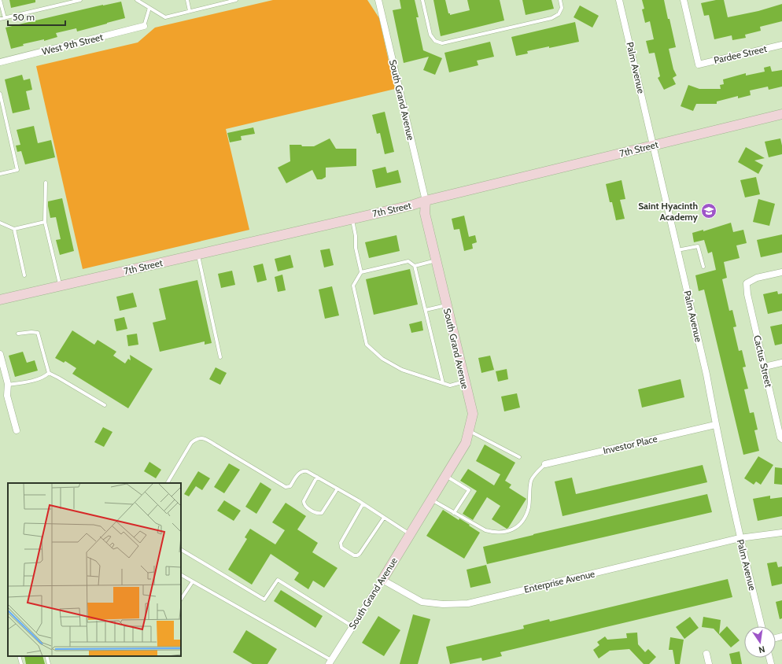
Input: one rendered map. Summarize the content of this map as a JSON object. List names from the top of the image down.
{
  "streets": {
    "street": [
      "West 9th Street",
      "Pardee Street",
      "Palm Avenue",
      "South Grand Avenue",
      "7th Street",
      "Cactus Street",
      "Investor Place",
      "Enterprise Avenue"
    ]
  },
  "crossings": [
    ["Palm Avenue", "7th Street"],
    ["Palm Avenue", "Investor Place"],
    ["Palm Avenue", "Enterprise Avenue"],
    ["South Grand Avenue", "7th Street"],
    ["South Grand Avenue", "Enterprise Avenue"]
  ],
  "places": {
    "school or university": ["Saint Hyacinth Academy"]
  },
  "scale_bar": "50 m",
  "north": "bottom"
}
